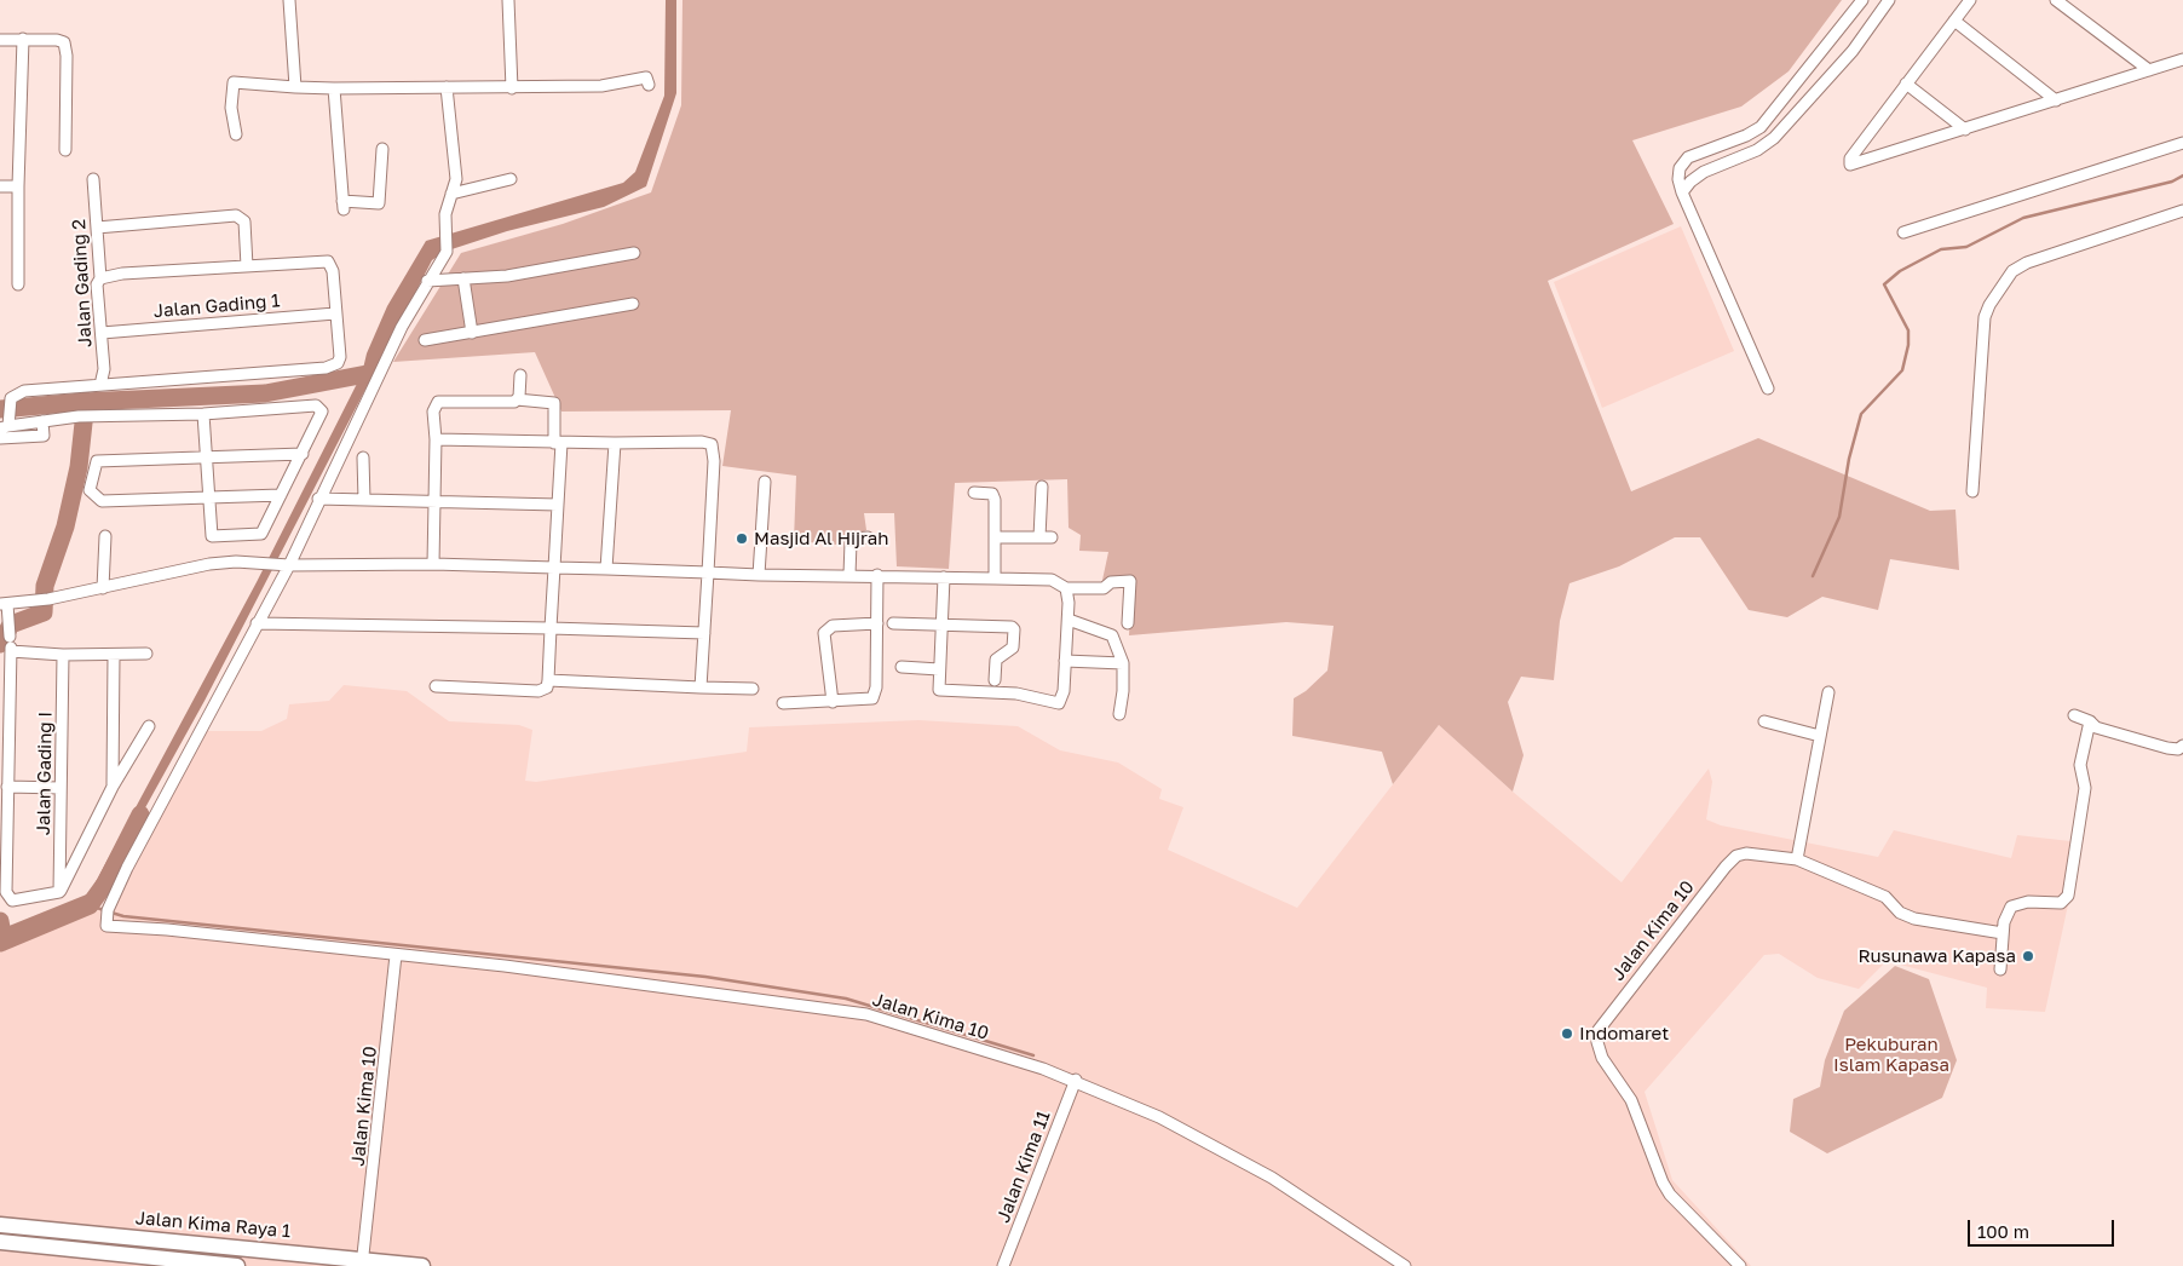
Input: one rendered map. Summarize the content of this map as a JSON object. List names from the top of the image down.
{
  "streets": {
    "main road": ["Jalan Kima Raya 1"],
    "street": [
      "Jalan Gading 2",
      "Jalan Gading 1",
      "Jalan Gading I",
      "Jalan Kima 10",
      "Jalan Kima 11"
    ]
  },
  "crossings": [
    ["Jalan Gading 2", "Jalan Gading 1"],
    ["Jalan Kima 10", "Jalan Kima 11"],
    ["Jalan Kima 10", "Jalan Kima Raya 1"]
  ],
  "parks": ["Pekuburan Islam Kapasa"],
  "places": ["Masjid Al Hijrah", "Rusunawa Kapasa", "Indomaret"],
  "scale_bar": "100 m"
}
